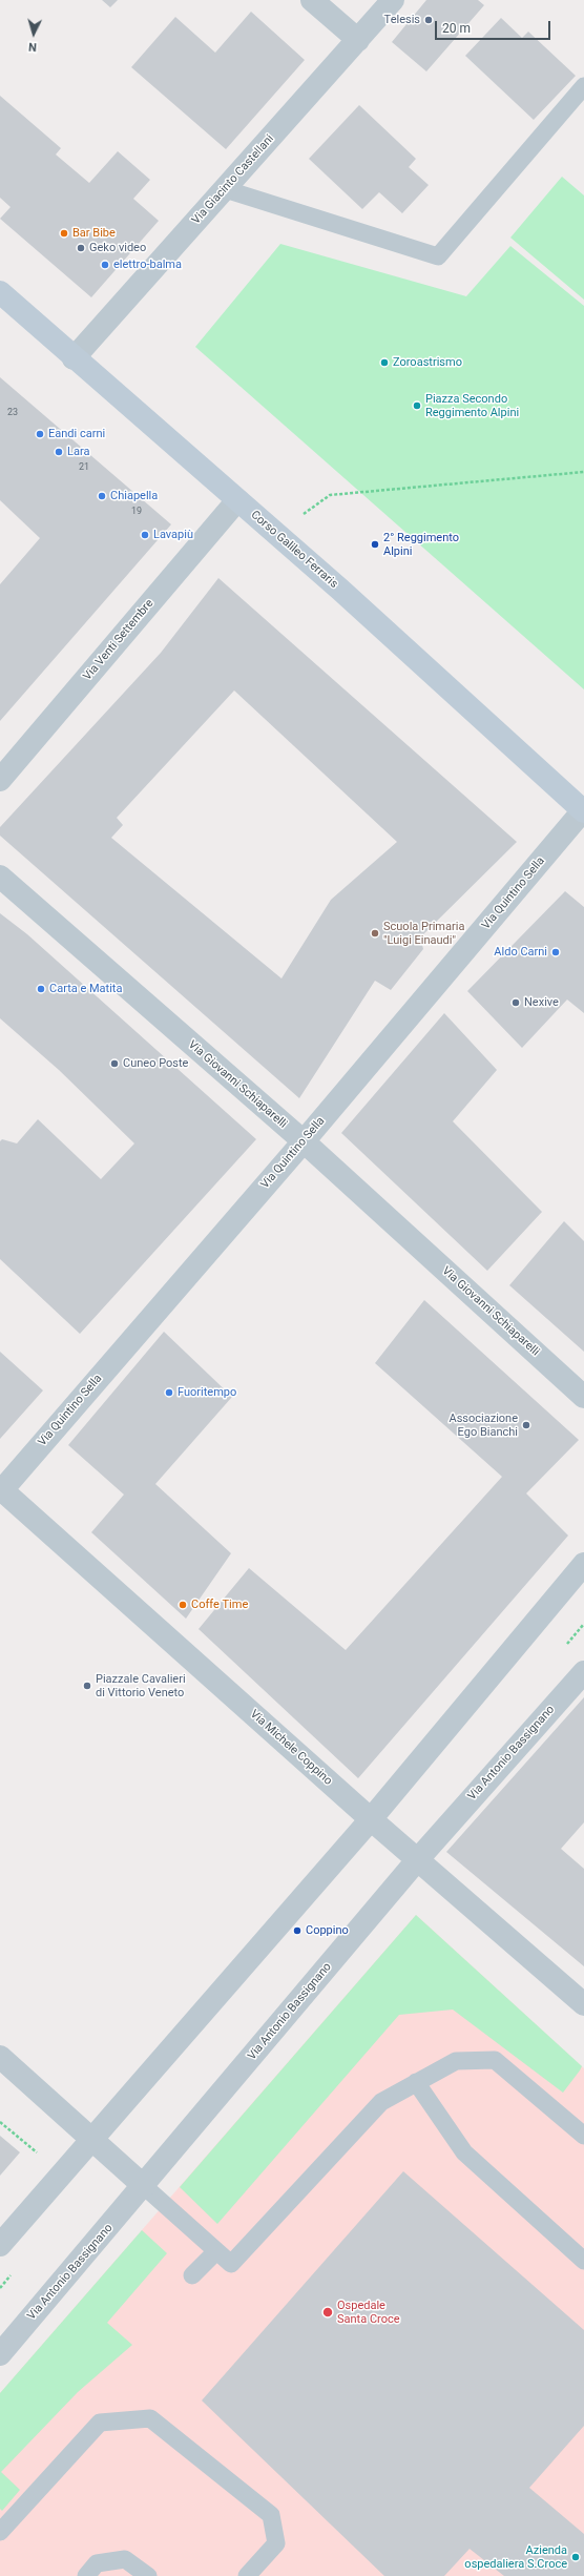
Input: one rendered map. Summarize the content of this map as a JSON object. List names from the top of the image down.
{
  "streets": {
    "street": [
      "Via Giacinto Castellani",
      "Corso Galileo Ferraris",
      "Via Venti Settembre",
      "Via Quintino Sella",
      "Via Giovanni Schiaparelli",
      "Via Michele Coppino",
      "Via Antonio Bassignano"
    ]
  },
  "crossings": [
    ["Via Giacinto Castellani", "Corso Galileo Ferraris"],
    ["Corso Galileo Ferraris", "Via Venti Settembre"],
    ["Corso Galileo Ferraris", "Via Quintino Sella"],
    ["Via Quintino Sella", "Via Giovanni Schiaparelli"],
    ["Via Quintino Sella", "Via Michele Coppino"],
    ["Via Michele Coppino", "Via Antonio Bassignano"]
  ],
  "places": [
    "Telesis",
    "Bar Bibe",
    "Geko video",
    "elettro-balma",
    "Zoroastrismo",
    "Piazza Secondo Reggimento Alpini",
    "Eandi carni",
    "Lara",
    "Chiapella",
    "Lavapiù",
    "2° Reggimento Alpini",
    "Scuola Primaria \"Luigi Einaudi\"",
    "Aldo Carni",
    "Carta e Matita",
    "Nexive",
    "Cuneo Poste",
    "Fuoritempo",
    "Associazione Ego Bianchi",
    "Coffe Time",
    "Piazzale Cavalieri di Vittorio Veneto",
    "Coppino",
    "Ospedale Santa Croce",
    "Azienda ospedaliera S.Croce"
  ],
  "house_numbers": ["23", "21", "19"],
  "scale_bar": "20 m",
  "north": "bottom"
}
